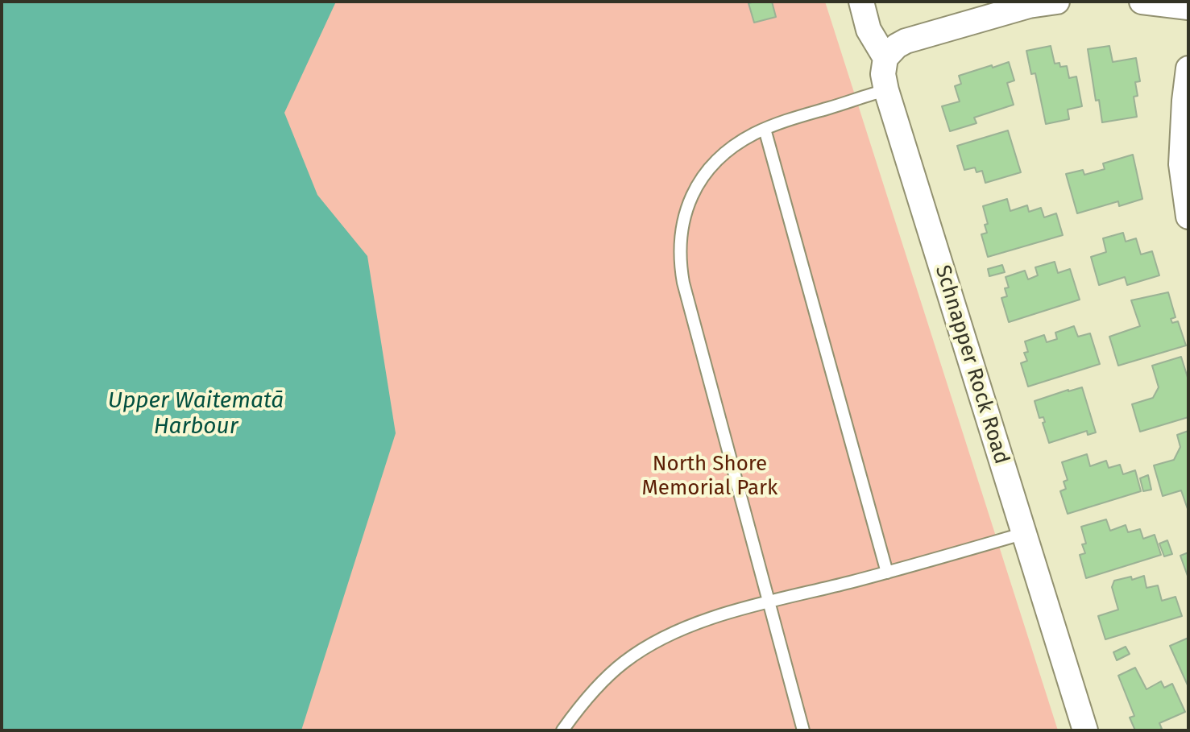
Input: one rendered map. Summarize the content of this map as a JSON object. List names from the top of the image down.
{
  "streets": {
    "street": ["Schnapper Rock Road"]
  },
  "water": ["Upper Waitematā Harbour"],
  "parks": ["North Shore Memorial Park"]
}
